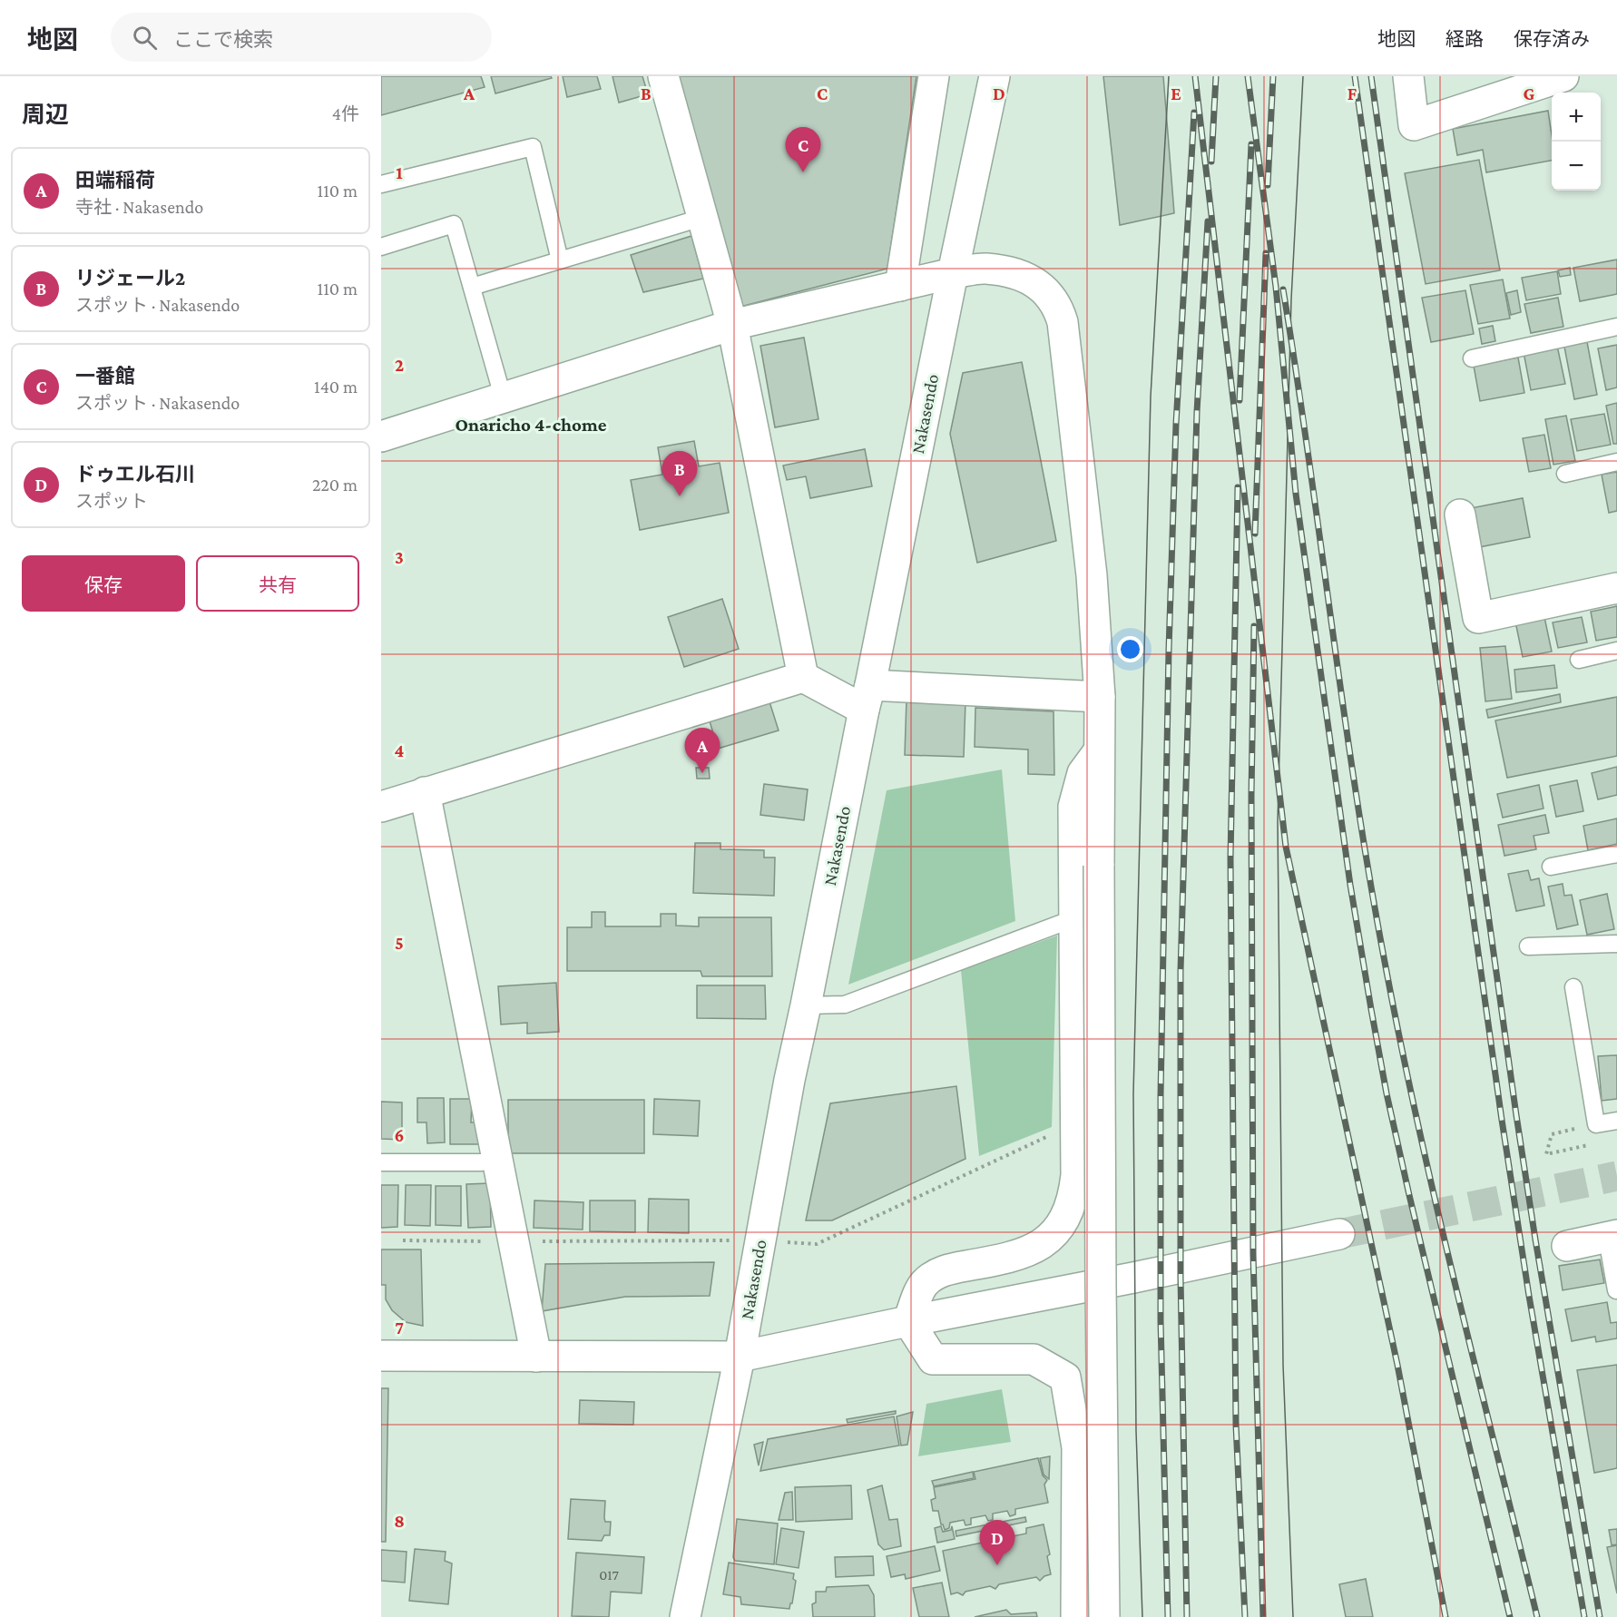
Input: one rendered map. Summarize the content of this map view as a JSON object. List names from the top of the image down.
{
  "streets": {
    "main road": ["Nakasendo"]
  },
  "districts": ["Onaricho 4-chome"],
  "house_numbers": ["017"],
  "page": {
    "header": "地図",
    "search": "ここで検索",
    "nav": ["地図", "経路", "保存済み"],
    "heading": ["周辺", "4件"],
    "map_buttons": ["+", "−"],
    "pins": [
      "C",
      "B",
      "A",
      "D"
    ],
    "list": [
      {
        "mark": "A",
        "name": "田端稲荷",
        "note": "寺社 · Nakasendo",
        "value": "110 m"
      },
      {
        "mark": "B",
        "name": "リジェール2",
        "note": "スポット · Nakasendo",
        "value": "110 m"
      },
      {
        "mark": "C",
        "name": "一番館",
        "note": "スポット · Nakasendo",
        "value": "140 m"
      },
      {
        "mark": "D",
        "name": "ドゥエル石川",
        "note": "スポット",
        "value": "220 m"
      }
    ],
    "buttons": ["保存", "共有"]
  },
  "grid": {
    "columns": [
      "A",
      "B",
      "C",
      "D",
      "E",
      "F",
      "G"
    ],
    "rows": [
      "1",
      "2",
      "3",
      "4",
      "5",
      "6",
      "7",
      "8"
    ]
  }
}
